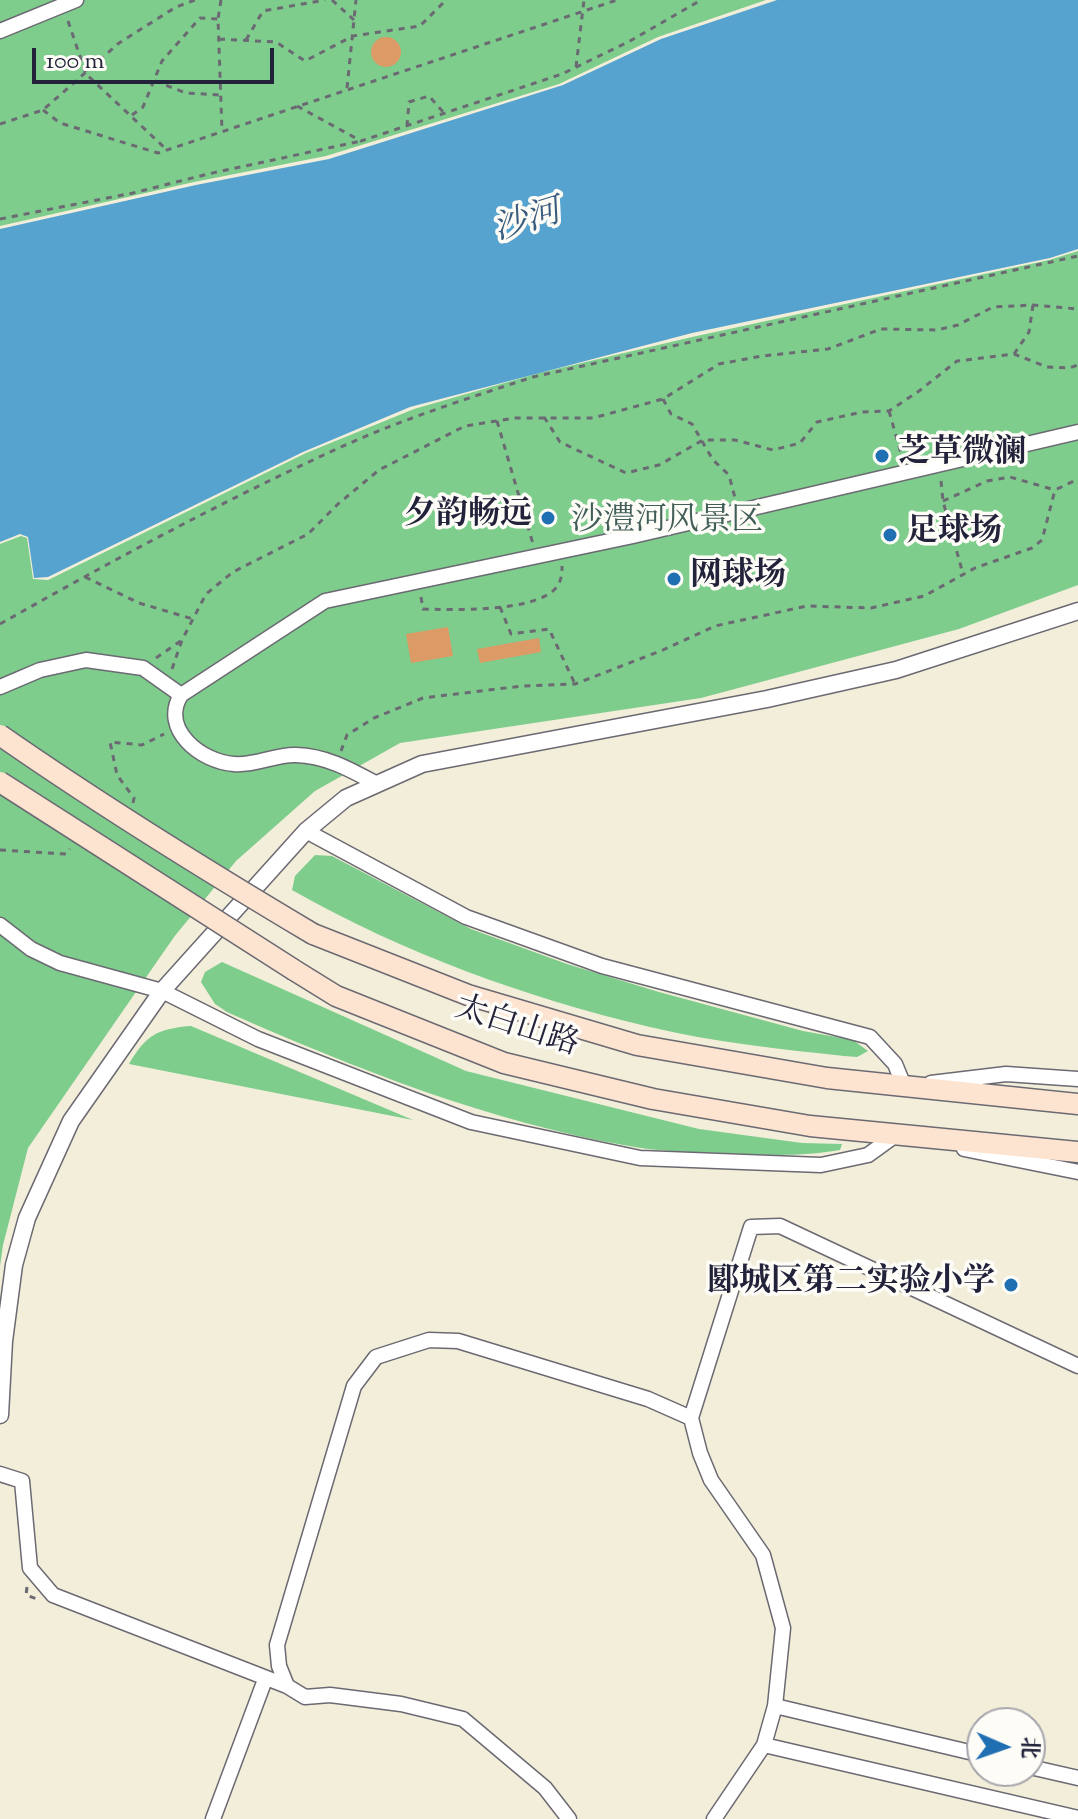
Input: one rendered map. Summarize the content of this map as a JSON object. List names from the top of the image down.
{
  "streets": {
    "main road": ["太白山路"]
  },
  "water": ["沙河"],
  "parks": ["沙澧河风景区"],
  "places": [
    "芝草微澜",
    "夕韵畅远",
    "足球场",
    "网球场",
    "郾城区第二实验小学"
  ],
  "scale_bar": "100 m",
  "north": "right"
}
